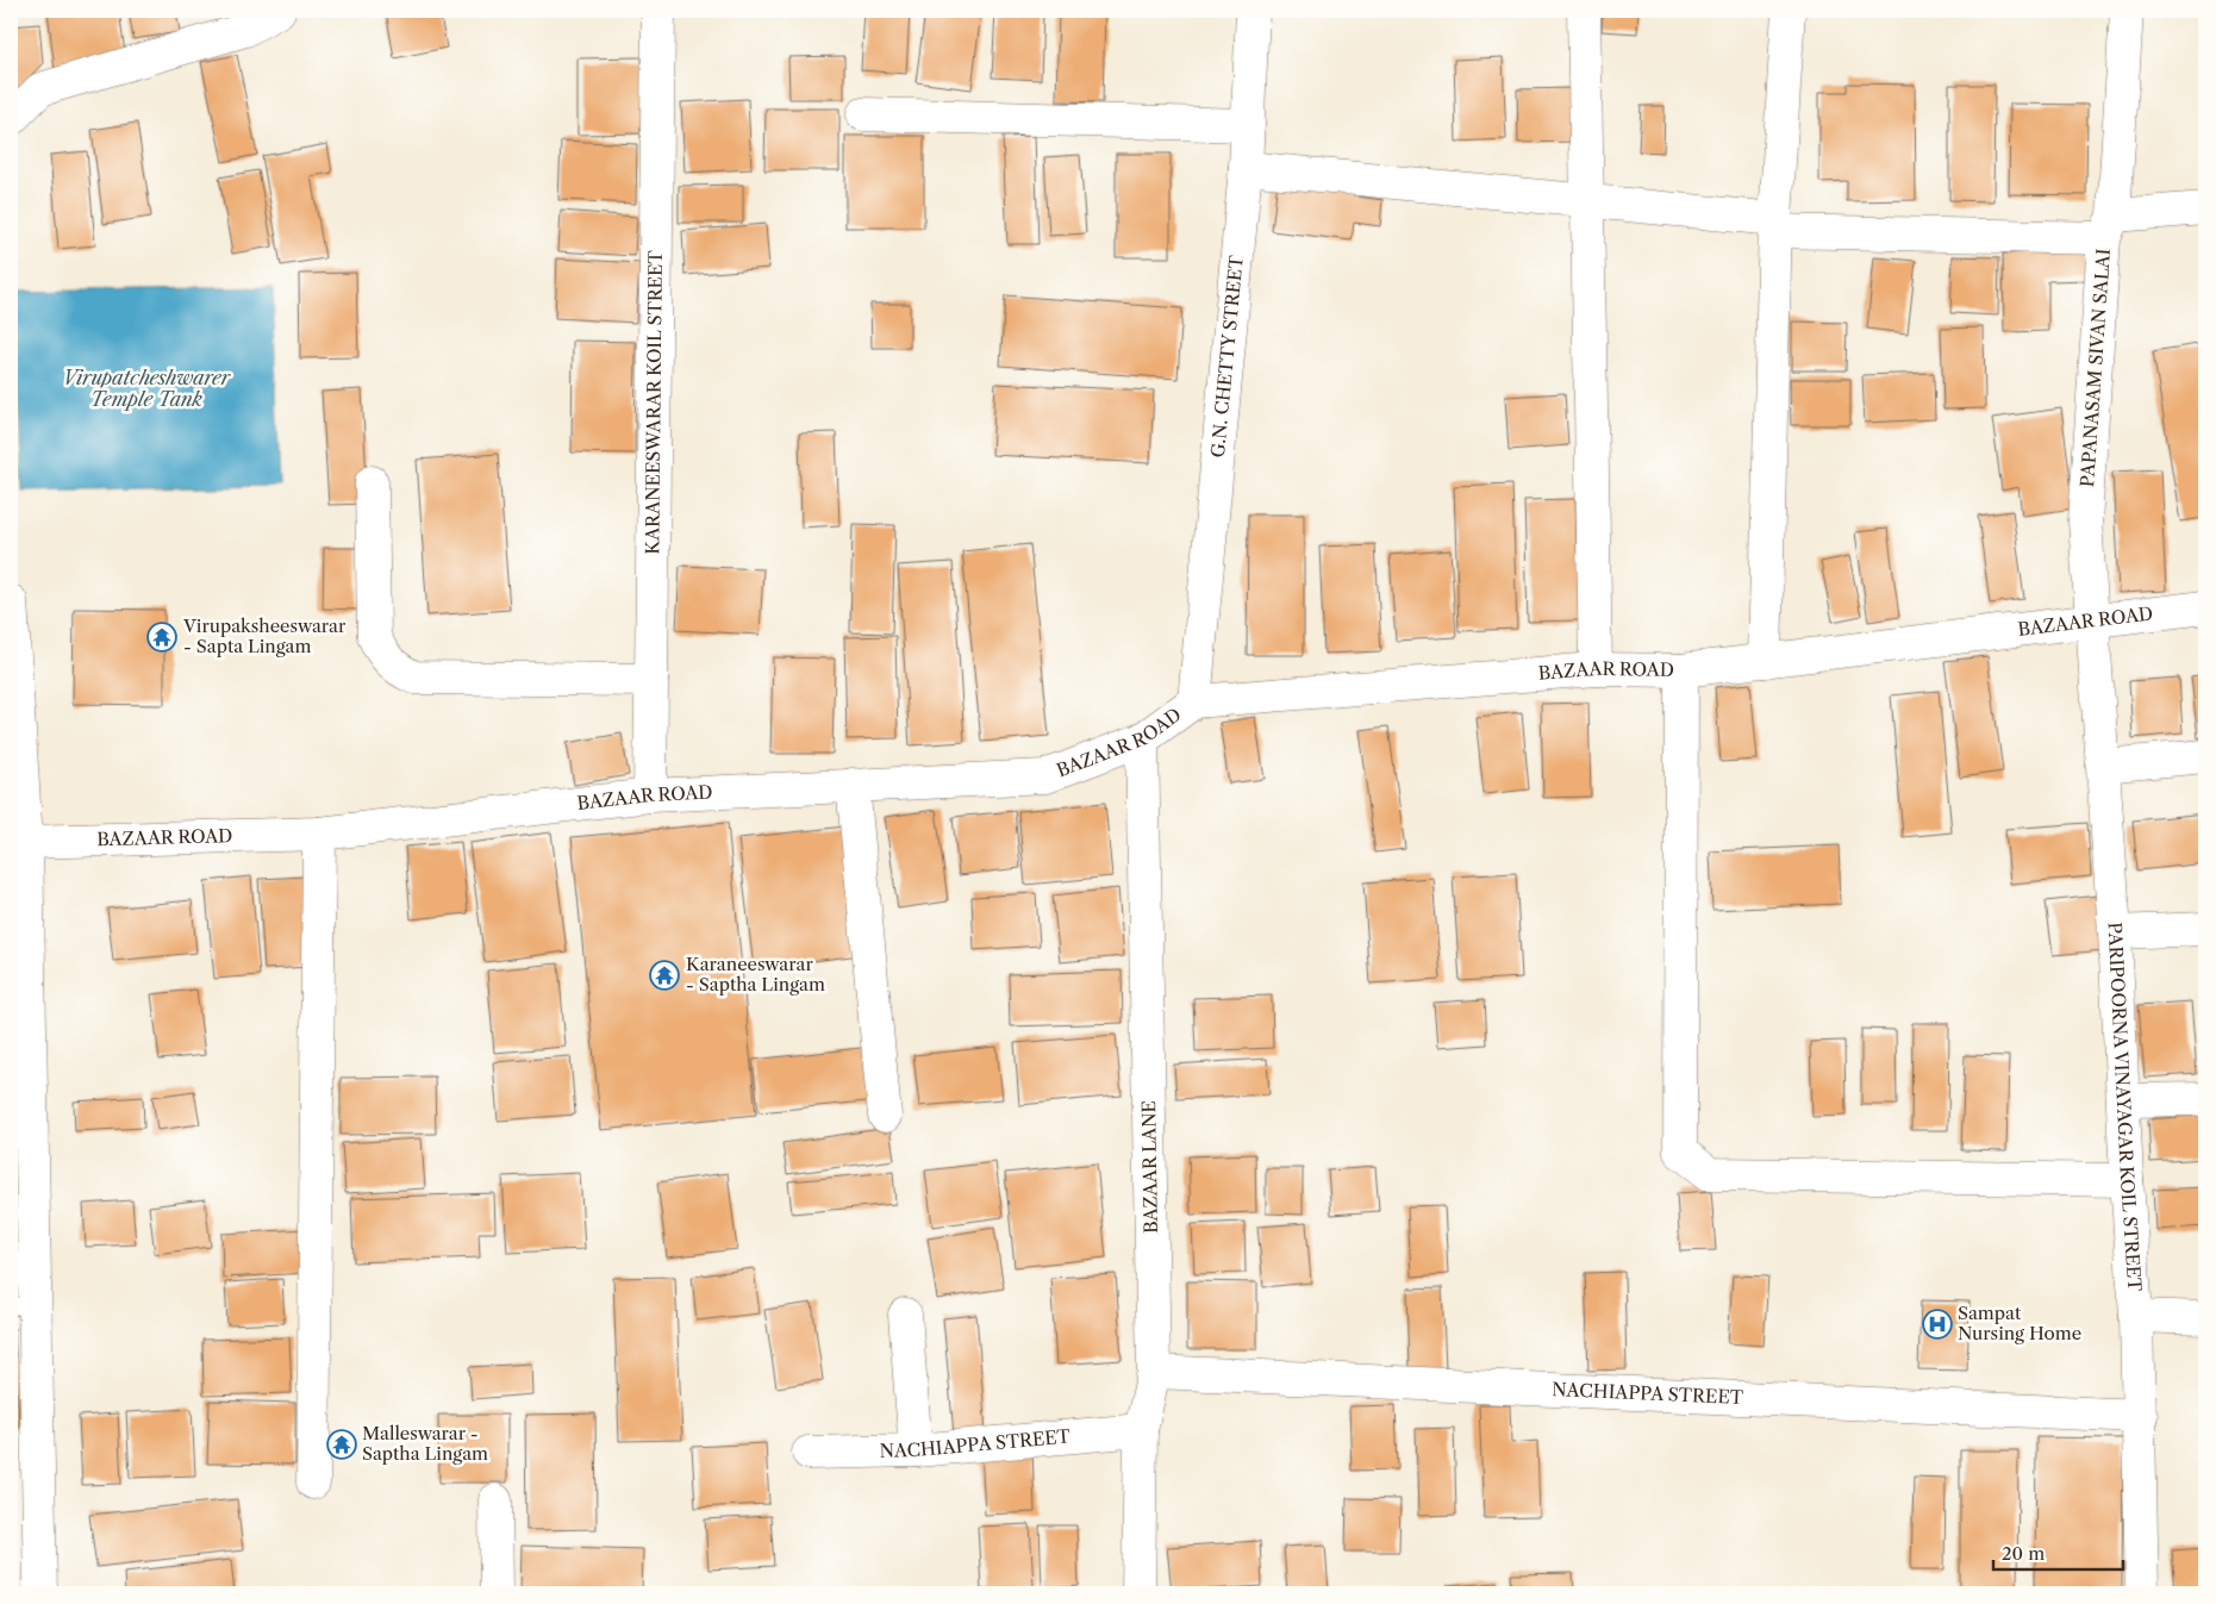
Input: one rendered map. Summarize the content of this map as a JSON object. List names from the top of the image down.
{
  "streets": {
    "street": [
      "G.N. CHETTY STREET",
      "PAPANASAM SIVAN SALAI",
      "KARANEESWARAR KOIL STREET",
      "BAZAAR ROAD",
      "PARIPOORNA VINAYAGAR KOIL STREET",
      "BAZAAR LANE",
      "NACHIAPPA STREET"
    ]
  },
  "crossings": [
    ["G.N. CHETTY STREET", "BAZAAR ROAD"],
    ["PAPANASAM SIVAN SALAI", "BAZAAR ROAD"],
    ["PAPANASAM SIVAN SALAI", "PARIPOORNA VINAYAGAR KOIL STREET"],
    ["KARANEESWARAR KOIL STREET", "BAZAAR ROAD"],
    ["BAZAAR ROAD", "PARIPOORNA VINAYAGAR KOIL STREET"],
    ["BAZAAR ROAD", "BAZAAR LANE"],
    ["PARIPOORNA VINAYAGAR KOIL STREET", "NACHIAPPA STREET"],
    ["BAZAAR LANE", "NACHIAPPA STREET"]
  ],
  "water": ["Virupatcheshwarer Temple Tank"],
  "places": {
    "temple": ["Virupaksheeswarar - Sapta Lingam", "Karaneeswarar - Saptha Lingam", "Malleswarar - Saptha Lingam"],
    "hospital": ["Sampat Nursing Home"]
  },
  "scale_bar": "20 m"
}
